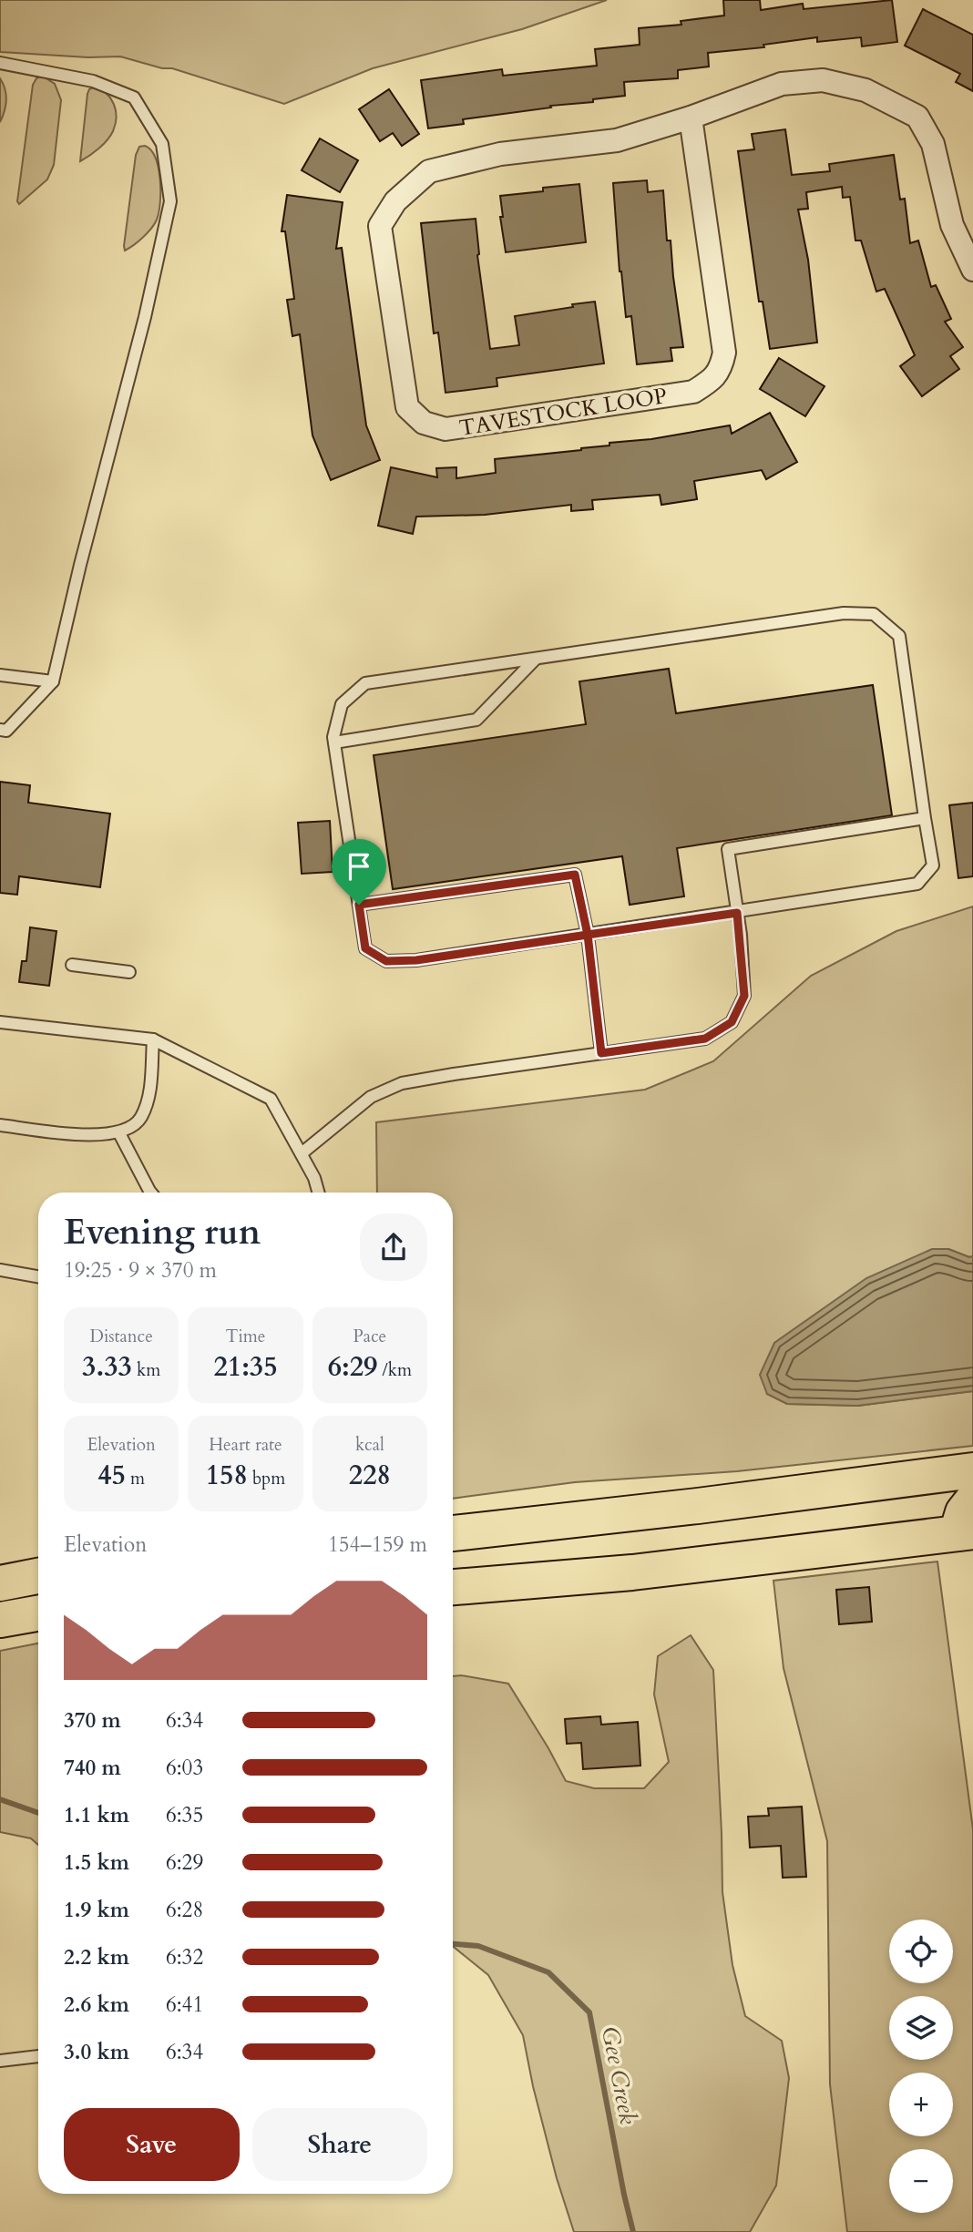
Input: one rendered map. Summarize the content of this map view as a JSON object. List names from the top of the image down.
{
  "streets": {
    "street": ["TAVESTOCK LOOP"]
  },
  "water": ["Gee Creek"],
  "page": {
    "heading": ["Evening run", "19:25 · 9 × 370 m"],
    "stats": [
      ["Distance", "3.33 km"],
      ["Time", "21:35"],
      ["Pace", "6:29 /km"],
      ["Elevation", "45 m"],
      ["Heart rate", "158 bpm"],
      ["kcal", "228"]
    ],
    "chart": ["Elevation", "154–159 m"],
    "list": [
      {
        "name": "370 m",
        "note": "6:34"
      },
      {
        "name": "740 m",
        "note": "6:03"
      },
      {
        "name": "1.1 km",
        "note": "6:35"
      },
      {
        "name": "1.5 km",
        "note": "6:29"
      },
      {
        "name": "1.9 km",
        "note": "6:28"
      },
      {
        "name": "2.2 km",
        "note": "6:32"
      },
      {
        "name": "2.6 km",
        "note": "6:41"
      },
      {
        "name": "3.0 km",
        "note": "6:34"
      }
    ],
    "map_buttons": ["+", "−"],
    "buttons": ["Save", "Share"]
  }
}
